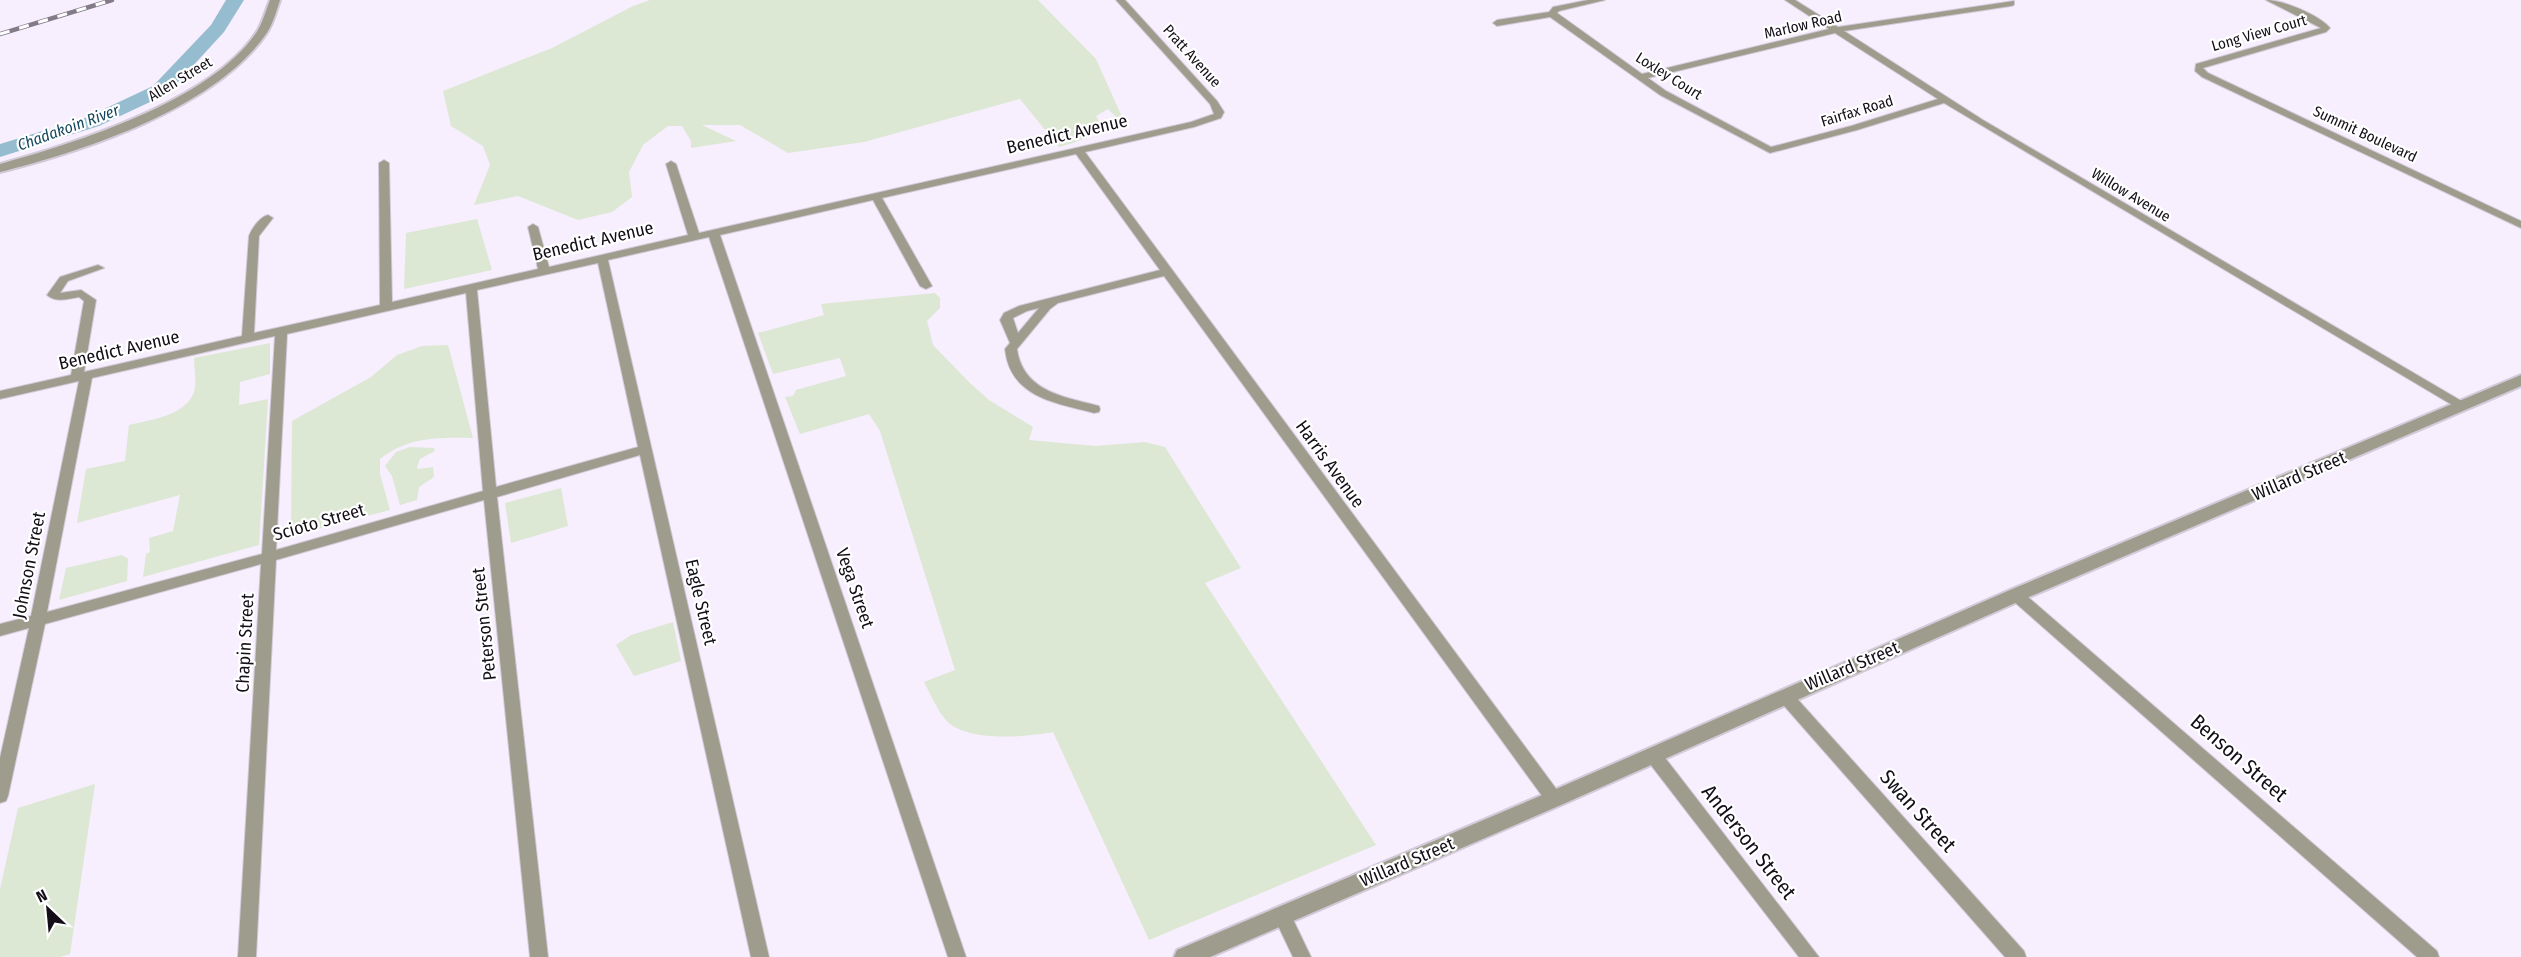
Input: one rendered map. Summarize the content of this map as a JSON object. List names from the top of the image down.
{
  "streets": {
    "street": [
      "Marlow Road",
      "Long View Court",
      "Pratt Avenue",
      "Loxley Court",
      "Allen Street",
      "Fairfax Road",
      "Benedict Avenue",
      "Summit Boulevard",
      "Willow Avenue",
      "Harris Avenue",
      "Willard Street",
      "Scioto Street",
      "Johnson Street",
      "Vega Street",
      "Eagle Street",
      "Peterson Street",
      "Chapin Street",
      "Benson Street",
      "Swan Street",
      "Anderson Street"
    ]
  },
  "crossings": [
    ["Marlow Road", "Loxley Court"],
    ["Marlow Road", "Willow Avenue"],
    ["Long View Court", "Summit Boulevard"],
    ["Pratt Avenue", "Benedict Avenue"],
    ["Loxley Court", "Fairfax Road"],
    ["Fairfax Road", "Willow Avenue"],
    ["Benedict Avenue", "Harris Avenue"],
    ["Benedict Avenue", "Johnson Street"],
    ["Benedict Avenue", "Vega Street"],
    ["Benedict Avenue", "Eagle Street"],
    ["Benedict Avenue", "Peterson Street"],
    ["Benedict Avenue", "Chapin Street"],
    ["Willow Avenue", "Willard Street"],
    ["Harris Avenue", "Willard Street"],
    ["Willard Street", "Benson Street"],
    ["Willard Street", "Swan Street"],
    ["Willard Street", "Anderson Street"],
    ["Scioto Street", "Johnson Street"],
    ["Scioto Street", "Eagle Street"],
    ["Scioto Street", "Peterson Street"],
    ["Scioto Street", "Chapin Street"]
  ],
  "water": ["Chadakoin River"],
  "north": "top left"
}
